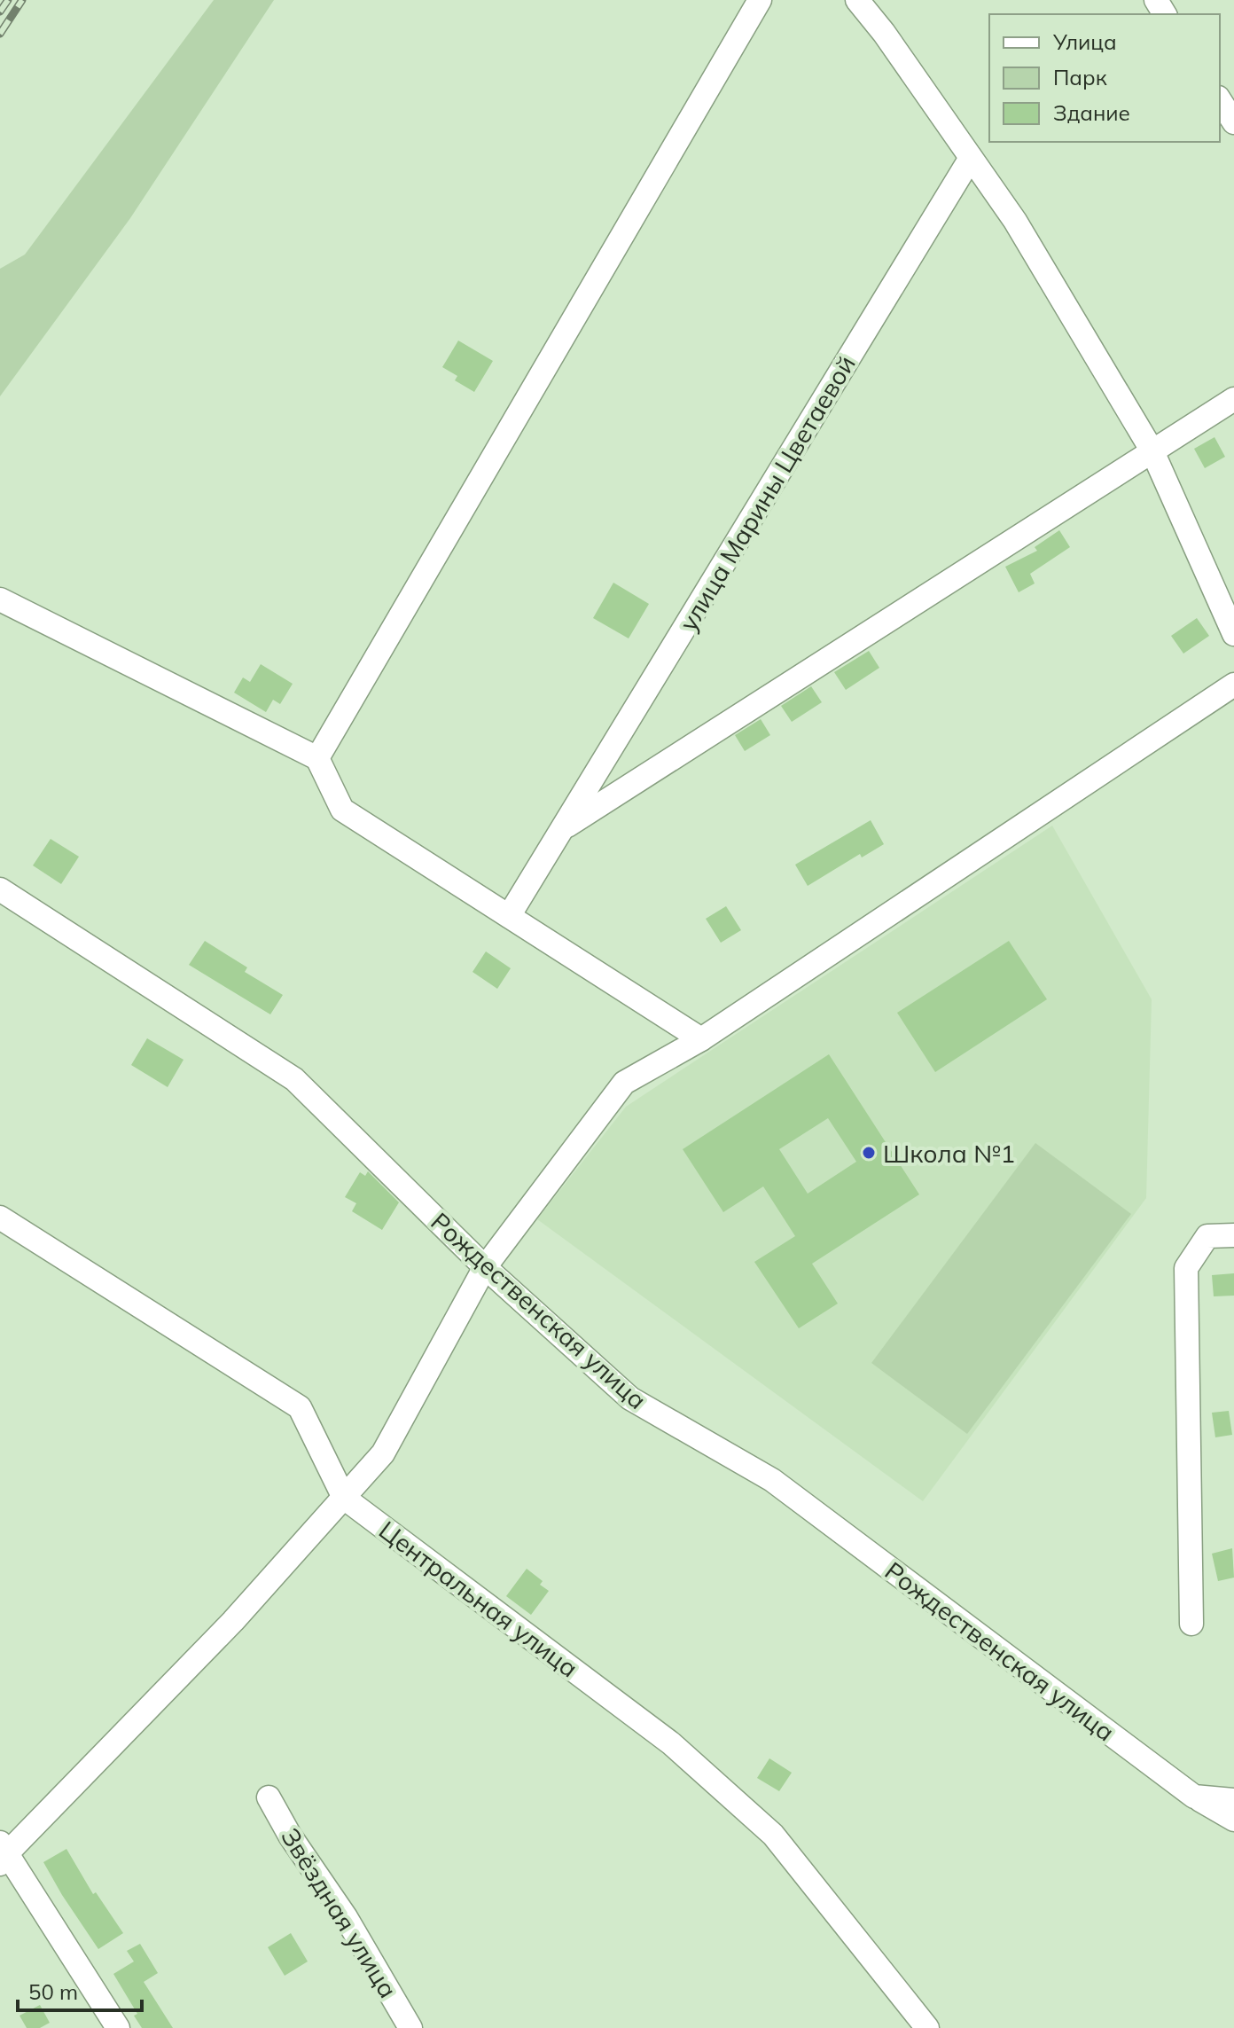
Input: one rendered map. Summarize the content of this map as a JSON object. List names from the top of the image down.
{
  "streets": {
    "street": [
      "улица Марины Цветаевой",
      "Рождественская улица",
      "Центральная улица",
      "Звёздная улица"
    ]
  },
  "places": ["Школа №1"],
  "legend": ["Улица", "Парк", "Здание"],
  "scale_bar": "50 m"
}
